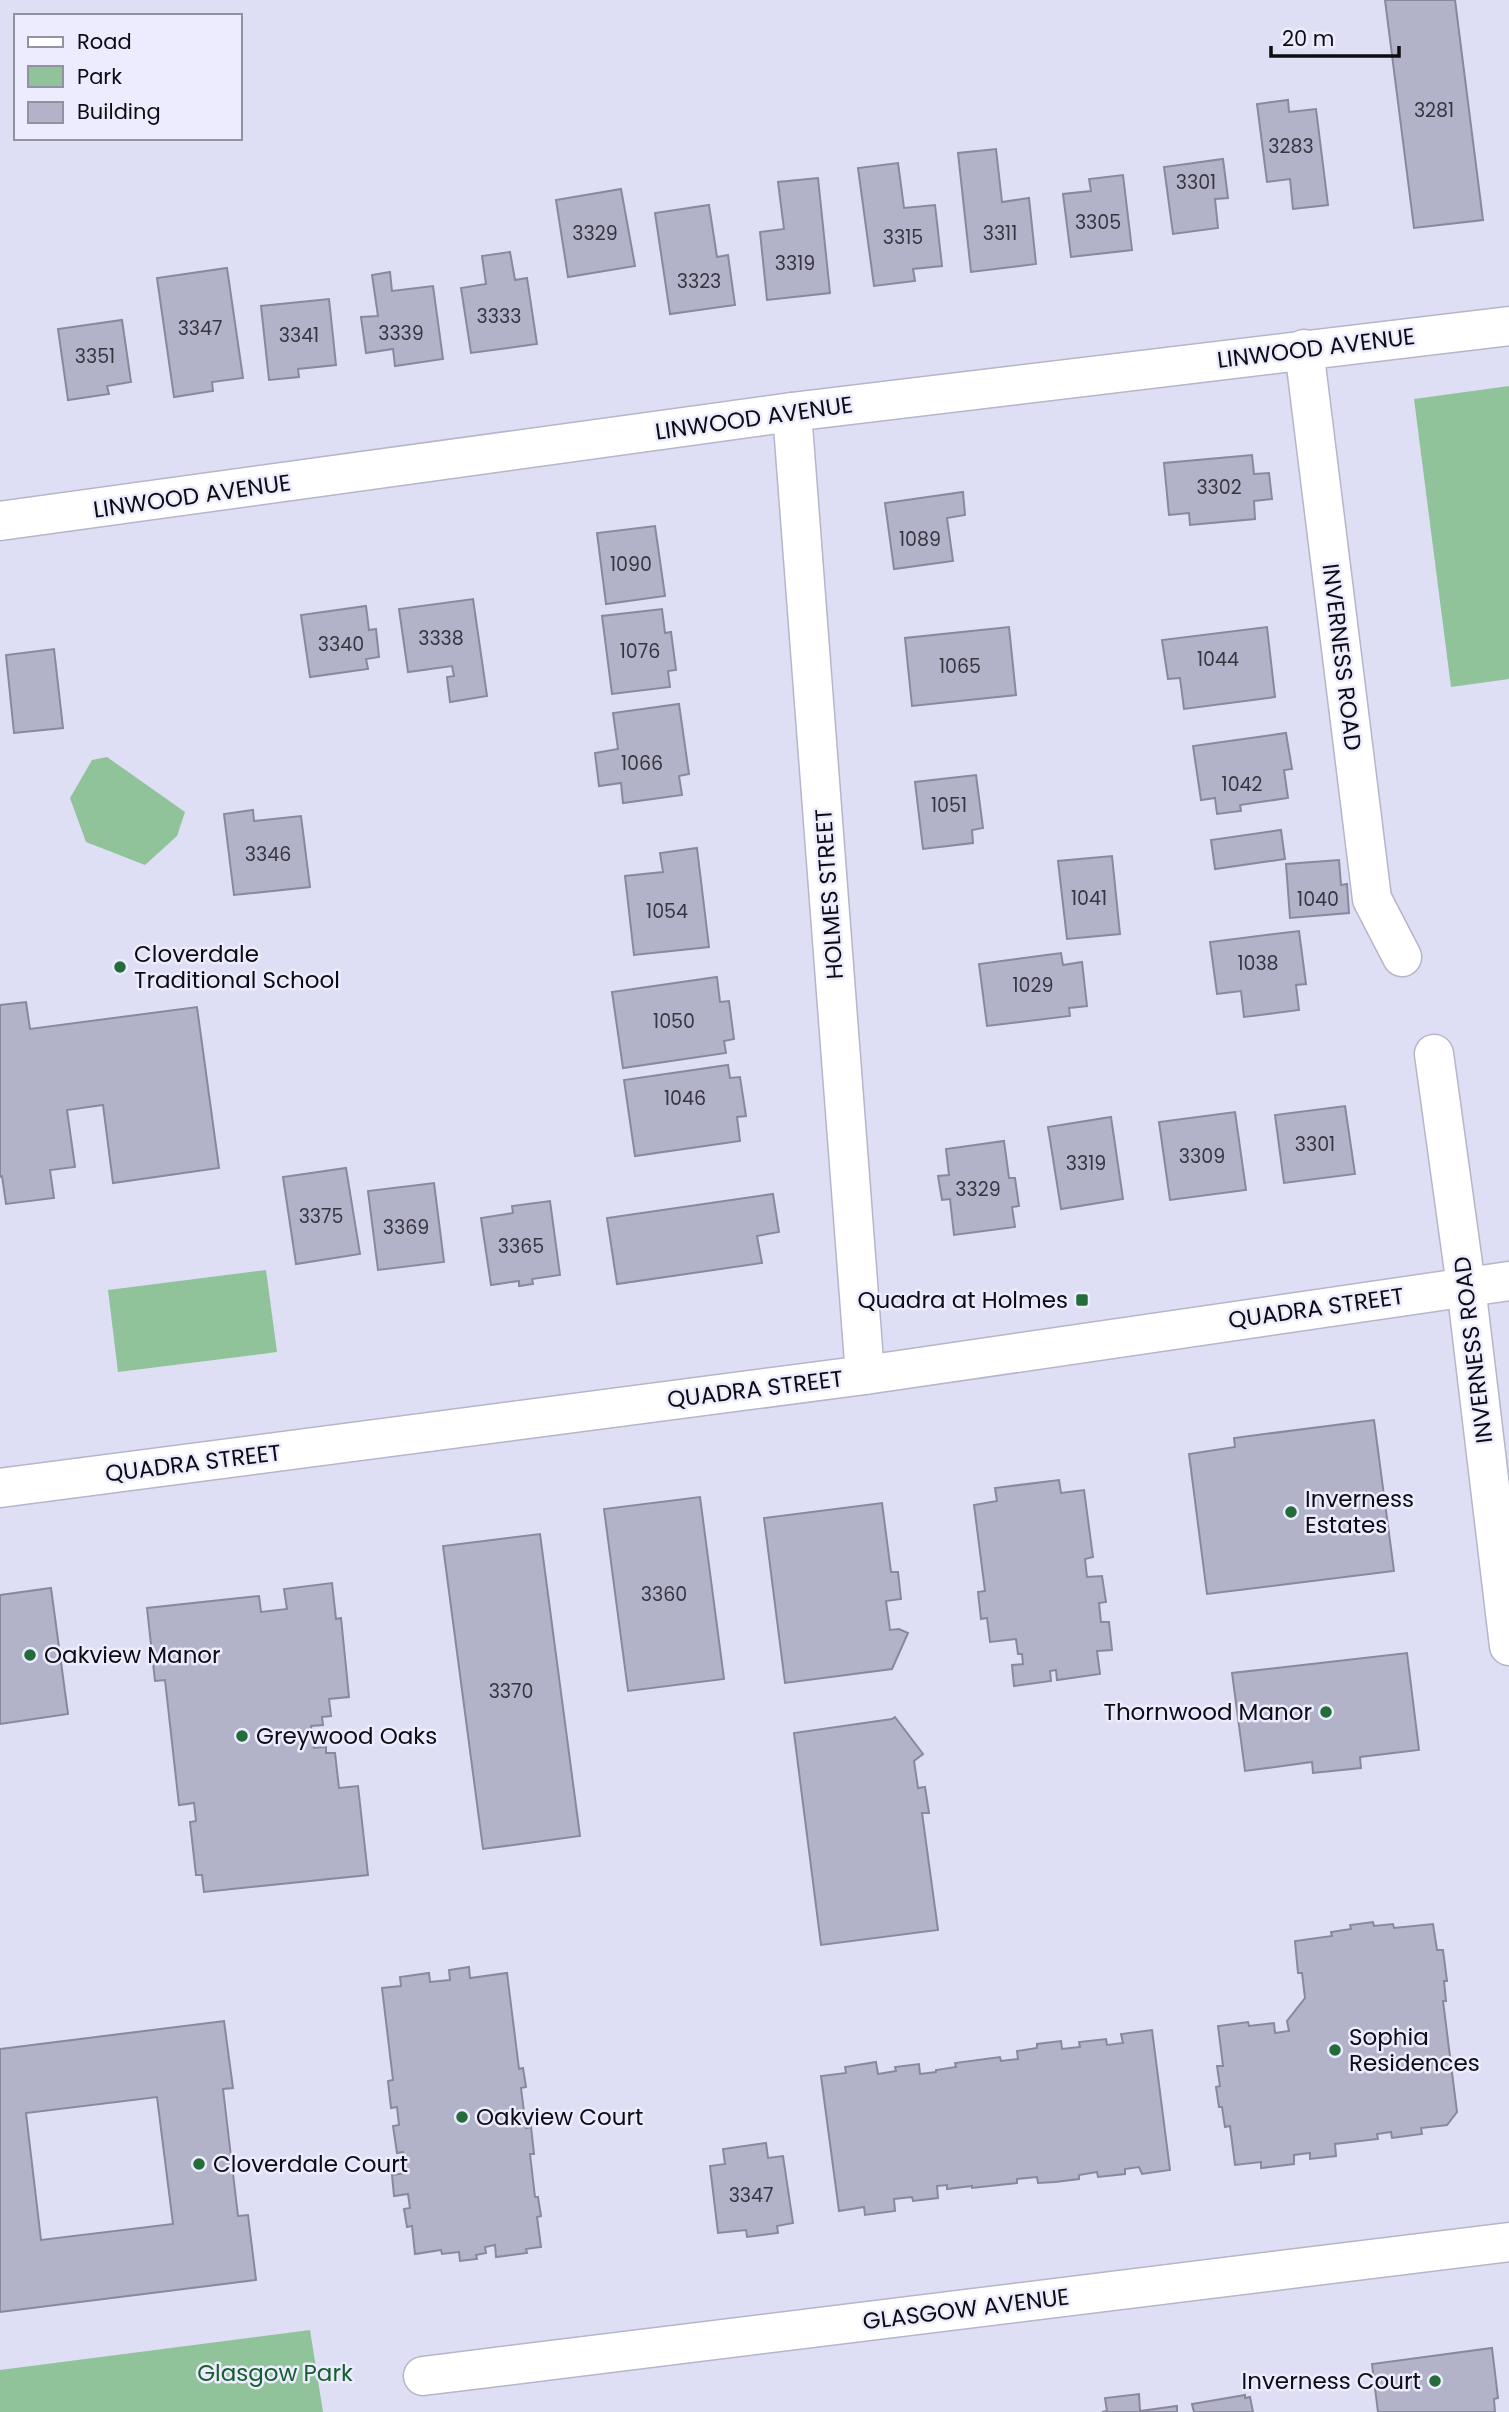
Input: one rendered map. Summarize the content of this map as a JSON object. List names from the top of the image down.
{
  "streets": {
    "street": [
      "LINWOOD AVENUE",
      "INVERNESS ROAD",
      "HOLMES STREET",
      "QUADRA STREET",
      "GLASGOW AVENUE"
    ]
  },
  "crossings": [
    ["LINWOOD AVENUE", "INVERNESS ROAD"],
    ["LINWOOD AVENUE", "HOLMES STREET"],
    ["INVERNESS ROAD", "QUADRA STREET"],
    ["HOLMES STREET", "QUADRA STREET"]
  ],
  "parks": ["Glasgow Park"],
  "places": {
    "other": [
      "Cloverdale Traditional School",
      "Inverness Estates",
      "Oakview Manor",
      "Thornwood Manor",
      "Greywood Oaks",
      "Sophia Residences",
      "Oakview Court",
      "Cloverdale Court",
      "Inverness Court"
    ],
    "transit": ["Quadra at Holmes"]
  },
  "house_numbers": [
    "3281",
    "3283",
    "3301",
    "3305",
    "3329",
    "3311",
    "3315",
    "3319",
    "3323",
    "3333",
    "3347",
    "3339",
    "3341",
    "3351",
    "3302",
    "1089",
    "1090",
    "3338",
    "3340",
    "1076",
    "1044",
    "1065",
    "1066",
    "1042",
    "1051",
    "3346",
    "1041",
    "1040",
    "1054",
    "1038",
    "1029",
    "1050",
    "1046",
    "3301",
    "3309",
    "3319",
    "3329",
    "3375",
    "3369",
    "3365",
    "3360",
    "3370",
    "3347"
  ],
  "legend": ["Road", "Park", "Building"],
  "scale_bar": "20 m"
}
